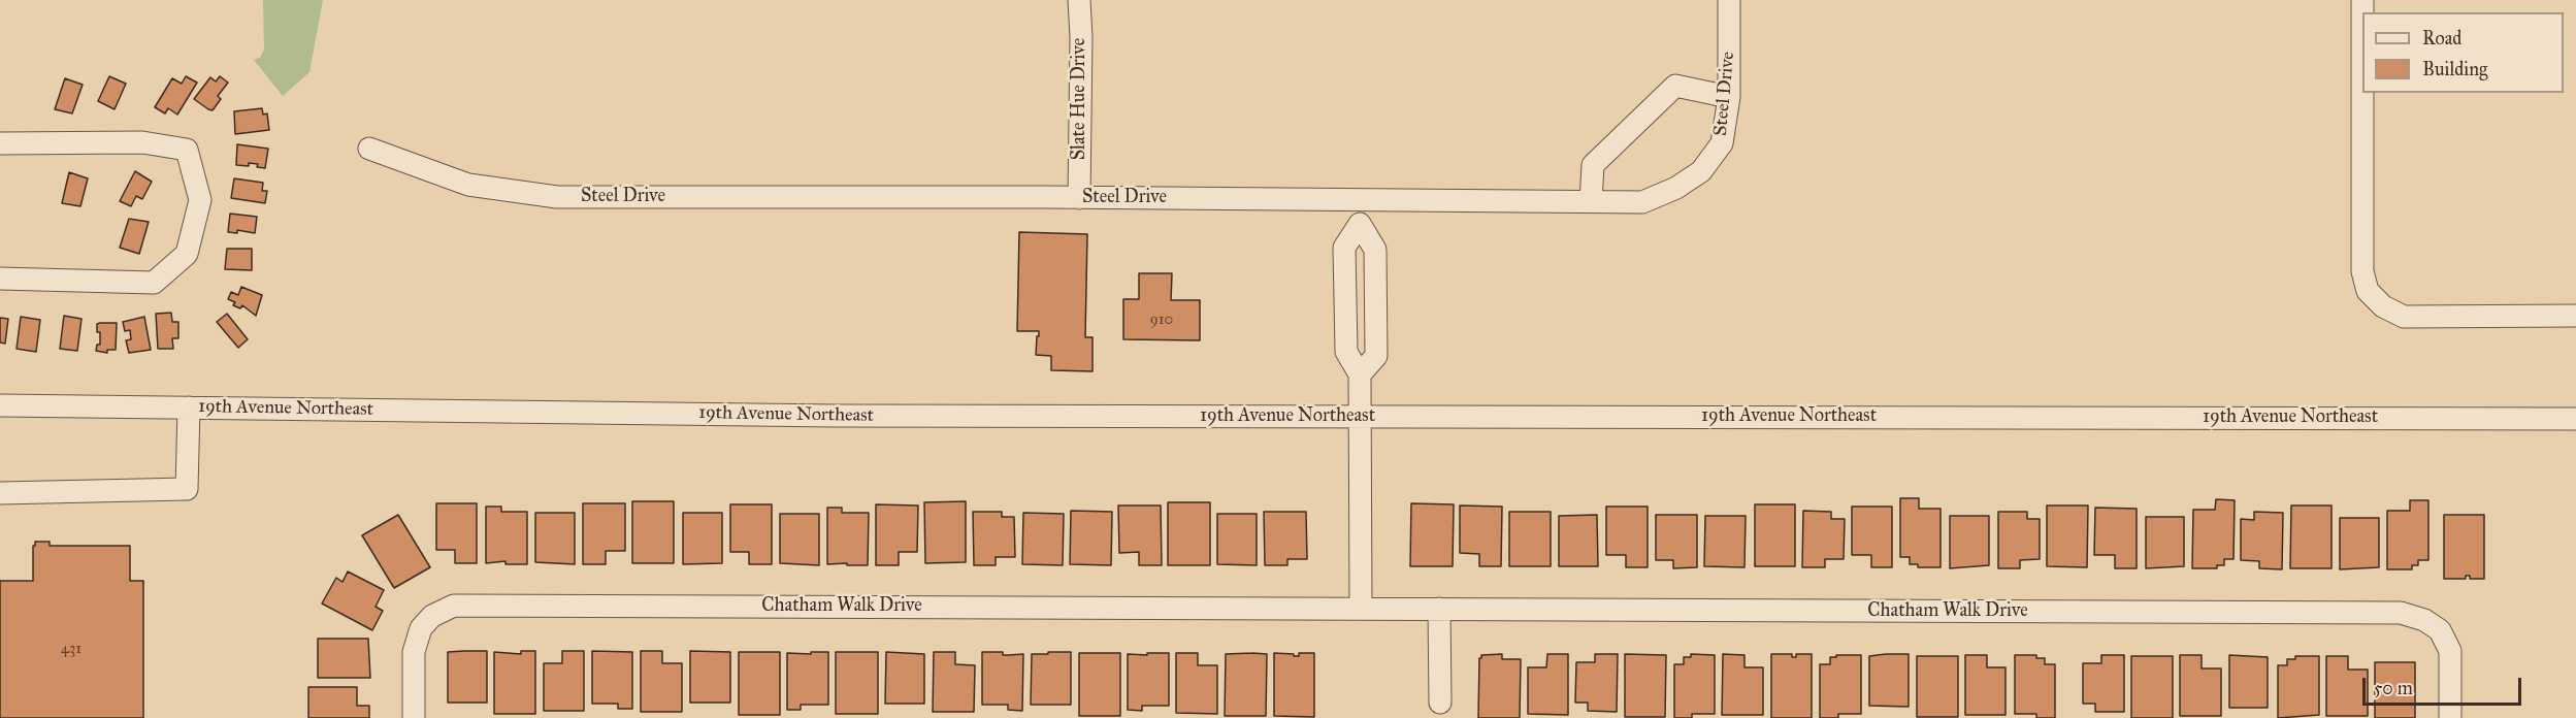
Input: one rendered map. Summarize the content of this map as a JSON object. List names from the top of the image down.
{
  "streets": {
    "street": [
      "Steel Drive",
      "Slate Hue Drive",
      "19th Avenue Northeast",
      "Chatham Walk Drive"
    ]
  },
  "crossings": [
    ["Steel Drive", "Slate Hue Drive"]
  ],
  "house_numbers": ["910", "431"],
  "legend": ["Road", "Building"],
  "scale_bar": "50 m"
}
